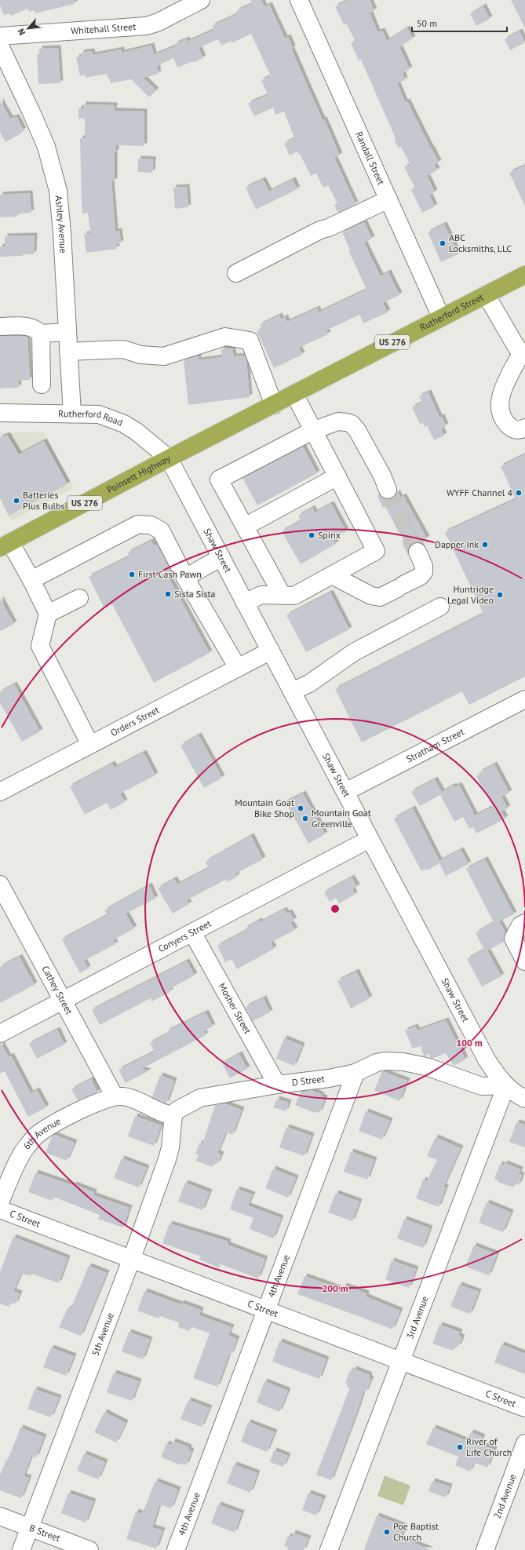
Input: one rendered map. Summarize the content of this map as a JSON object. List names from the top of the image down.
{
  "streets": {
    "highway": ["Rutherford Street", "US 276", "Poinsett Highway"],
    "street": [
      "Whitehall Street",
      "Randall Street",
      "Ashley Avenue",
      "Rutherford Road",
      "Shaw Street",
      "Orders Street",
      "Stratham Street",
      "Conyers Street",
      "Cathey Street",
      "Mosher Street",
      "D Street",
      "6th Avenue",
      "C Street",
      "4th Avenue",
      "3rd Avenue",
      "5th Avenue",
      "2nd Avenue",
      "B Street"
    ]
  },
  "crossings": [
    ["Randall Street", "Rutherford Street"],
    ["Ashley Avenue", "Rutherford Road"],
    ["Rutherford Street", "Poinsett Highway"],
    ["Rutherford Road", "Poinsett Highway"],
    ["Rutherford Road", "Shaw Street"],
    ["Poinsett Highway", "Shaw Street"],
    ["Shaw Street", "Orders Street"],
    ["Shaw Street", "Stratham Street"],
    ["Shaw Street", "Conyers Street"],
    ["Shaw Street", "D Street"],
    ["Shaw Street", "3rd Avenue"],
    ["Conyers Street", "Cathey Street"],
    ["Conyers Street", "Mosher Street"],
    ["Cathey Street", "6th Avenue"],
    ["Mosher Street", "D Street"],
    ["D Street", "4th Avenue"],
    ["D Street", "3rd Avenue"],
    ["D Street", "5th Avenue"],
    ["C Street", "4th Avenue"],
    ["C Street", "3rd Avenue"],
    ["C Street", "5th Avenue"],
    ["5th Avenue", "B Street"]
  ],
  "places": [
    "ABC Locksmiths, LLC",
    "WYFF Channel 4",
    "Batteries Plus Bulbs",
    "Spinx",
    "Dapper Ink",
    "First Cash Pawn",
    "Sista Sista",
    "Huntridge Legal Video",
    "Mountain Goat Bike Shop",
    "Mountain Goat Greenville",
    "River of Life Church",
    "Poe Baptist Church"
  ],
  "scale_bar": "50 m",
  "north": "bottom left",
  "rings": ["100 m", "200 m"]
}
